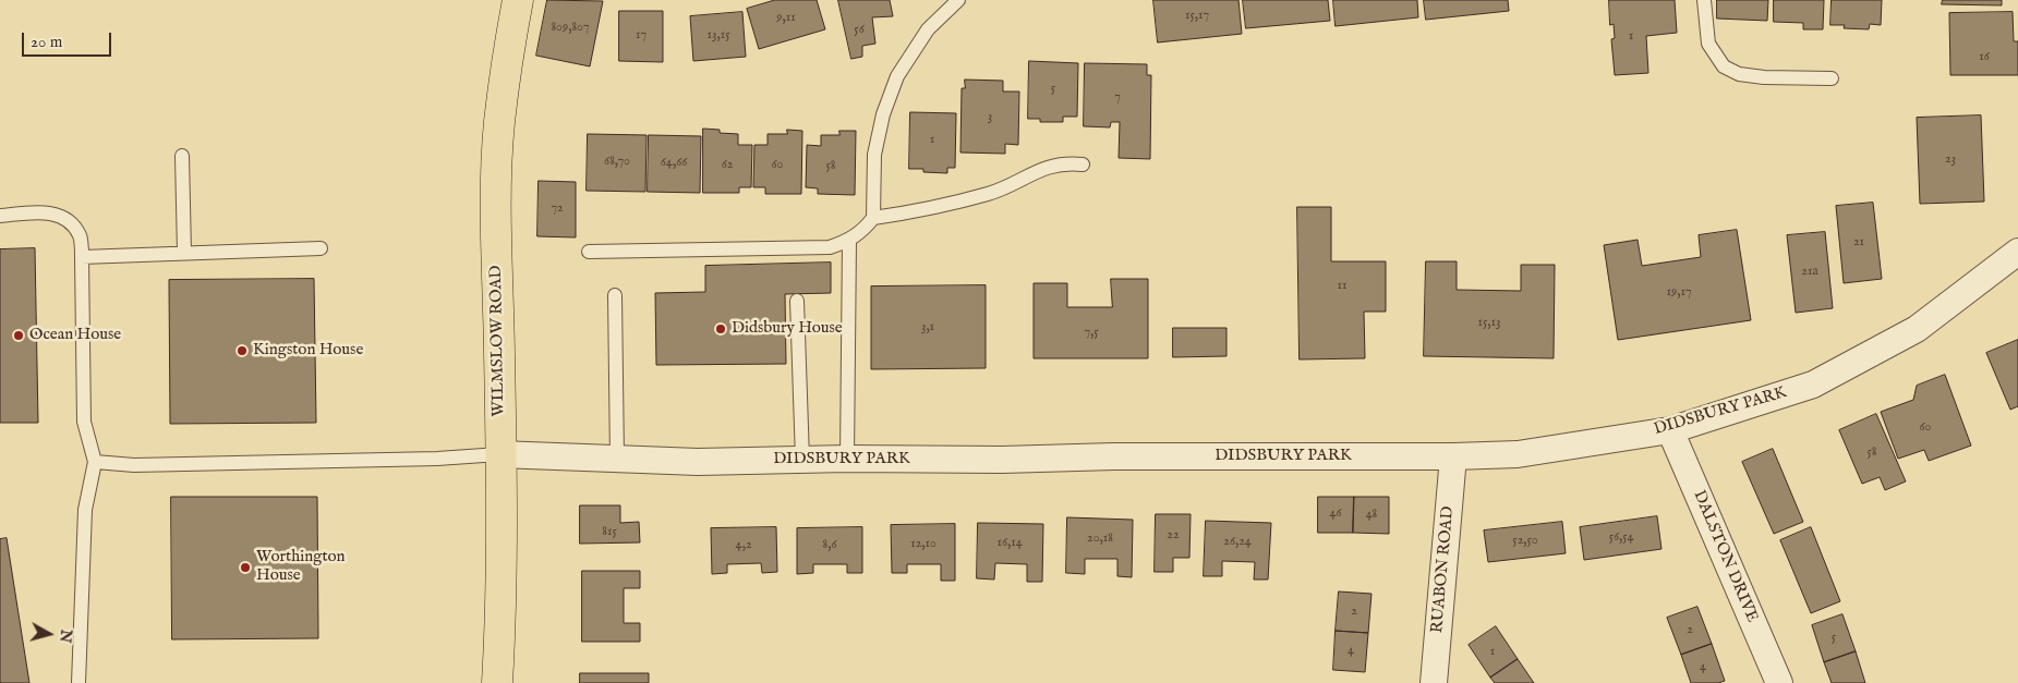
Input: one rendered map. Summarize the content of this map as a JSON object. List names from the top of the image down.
{
  "streets": {
    "main road": ["WILMSLOW ROAD"],
    "street": ["DIDSBURY PARK", "DALSTON DRIVE", "RUABON ROAD"]
  },
  "crossings": [
    ["WILMSLOW ROAD", "DIDSBURY PARK"],
    ["DIDSBURY PARK", "DALSTON DRIVE"],
    ["DIDSBURY PARK", "RUABON ROAD"]
  ],
  "places": [
    "Didsbury House",
    "Ocean House",
    "Kingston House",
    "Worthington House"
  ],
  "house_numbers": [
    "15,17",
    "9,11",
    "809,807",
    "56",
    "17",
    "13,15",
    "1",
    "16",
    "5",
    "7",
    "3",
    "1",
    "23",
    "68,70",
    "64,66",
    "62",
    "60",
    "58",
    "72",
    "21",
    "21a",
    "11",
    "19,17",
    "15,13",
    "3,1",
    "7,5",
    "60",
    "58",
    "46",
    "48",
    "815",
    "22",
    "56,54",
    "20,18",
    "52,50",
    "26,24",
    "16,14",
    "12,10",
    "4,2",
    "8,6",
    "2",
    "2",
    "5",
    "4",
    "1",
    "4"
  ],
  "scale_bar": "20 m",
  "north": "right"
}
